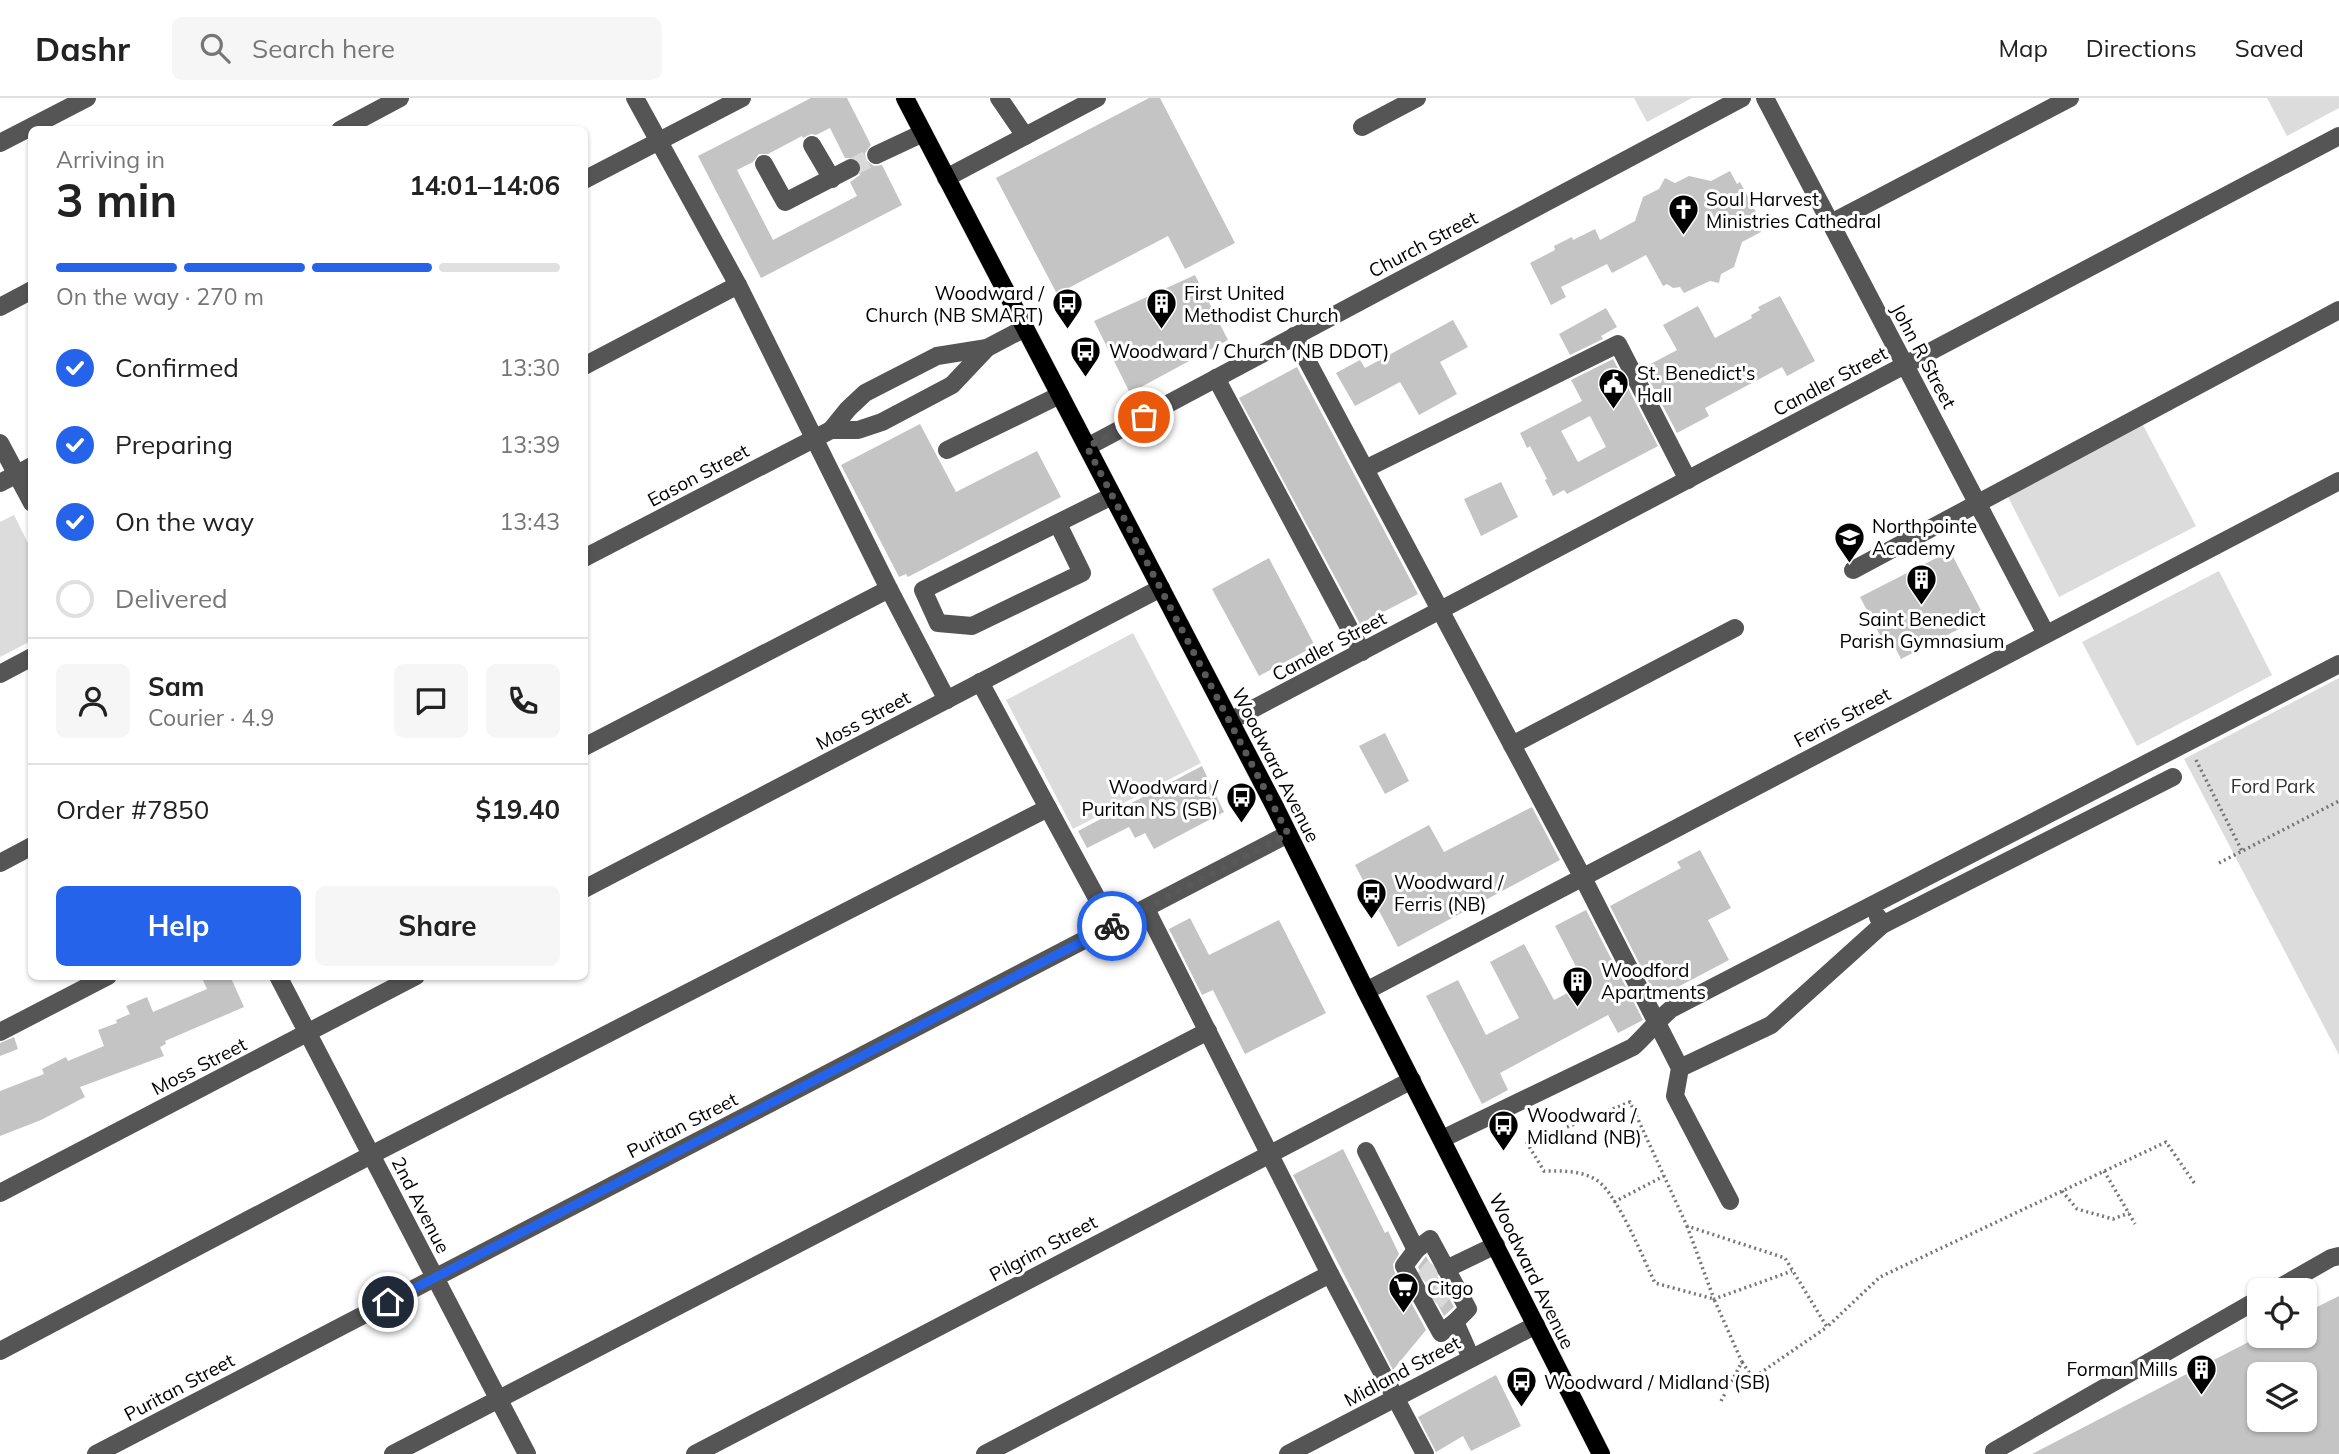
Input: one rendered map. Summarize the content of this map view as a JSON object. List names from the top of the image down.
{
  "streets": {
    "main road": ["Woodward Avenue"],
    "street": [
      "Church Street",
      "John R Street",
      "Candler Street",
      "Eason Street",
      "Ferris Street",
      "Moss Street",
      "Puritan Street",
      "2nd Avenue",
      "Pilgrim Street",
      "Midland Street"
    ]
  },
  "crossings": [
    ["Church Street", "Woodward Avenue"],
    ["John R Street", "Candler Street"],
    ["John R Street", "Ferris Street"],
    ["Candler Street", "Woodward Avenue"],
    ["Eason Street", "Woodward Avenue"],
    ["Ferris Street", "Woodward Avenue"],
    ["Moss Street", "Woodward Avenue"],
    ["Moss Street", "2nd Avenue"],
    ["Woodward Avenue", "Puritan Street"],
    ["Woodward Avenue", "Pilgrim Street"],
    ["Woodward Avenue", "Midland Street"],
    ["Puritan Street", "2nd Avenue"]
  ],
  "parks": ["Ford Park"],
  "places": {
    "church": ["Soul Harvest Ministries Cathedral"],
    "bus stop": [
      "Woodward / Church (NB SMART)",
      "Woodward / Church (NB DDOT)",
      "Woodward / Puritan NS (SB)",
      "Woodward / Ferris (NB)",
      "Woodward / Midland (NB)",
      "Woodward / Midland (SB)"
    ],
    "building": [
      "First United Methodist Church",
      "Saint Benedict Parish Gymnasium",
      "Woodford Apartments",
      "Forman Mills"
    ],
    "public building": ["St. Benedict's Hall"],
    "school or university": ["Northpointe Academy"],
    "supermarket": ["Citgo"]
  },
  "page": {
    "header": "Dashr",
    "search": "Search here",
    "nav": ["Map", "Directions", "Saved"],
    "heading": ["3 min", "Arriving in", "14:01–14:06"],
    "panel": [
      "Sam",
      "Courier · 4.9",
      "Order #7850",
      "$19.40"
    ],
    "bar": "On the way · 270 m",
    "list": [
      ["Confirmed", "13:30"],
      ["Preparing", "13:39"],
      ["On the way", "13:43"],
      "Delivered"
    ],
    "buttons": ["Help", "Share"]
  }
}
